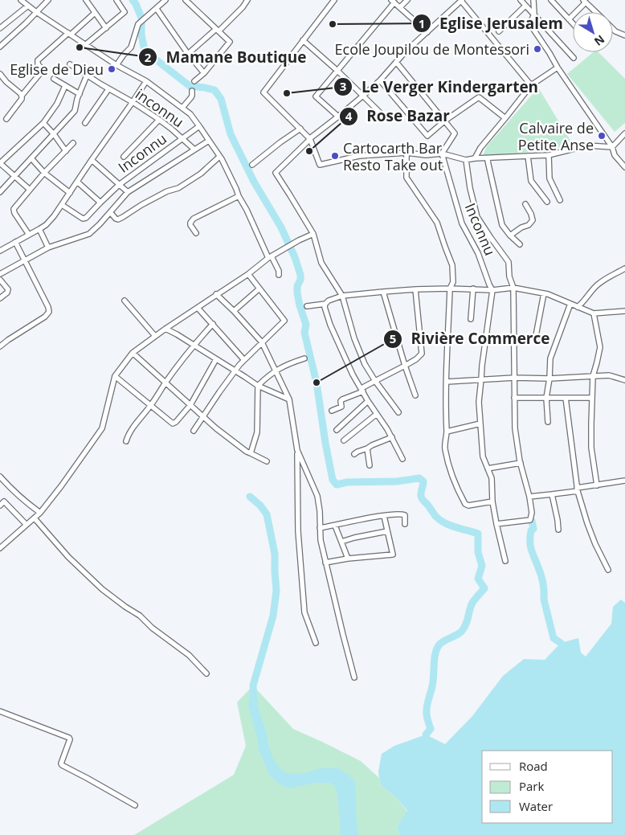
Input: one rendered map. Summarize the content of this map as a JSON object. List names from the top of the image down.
{
  "streets": {
    "street": ["inconnu", "Inconnu"]
  },
  "crossings": [
    ["inconnu", "Inconnu"]
  ],
  "places": [
    "Eglise Jerusalem",
    "Mamane Boutique",
    "Ecole Joupilou de Montessori",
    "Eglise de Dieu",
    "Le Verger Kindergarten",
    "Calvaire de Petite Anse",
    "Rose Bazar",
    "Cartocarth Bar Resto Take out",
    "Rivière Commerce"
  ],
  "legend": ["Road", "Park", "Water"],
  "north": "bottom right"
}
